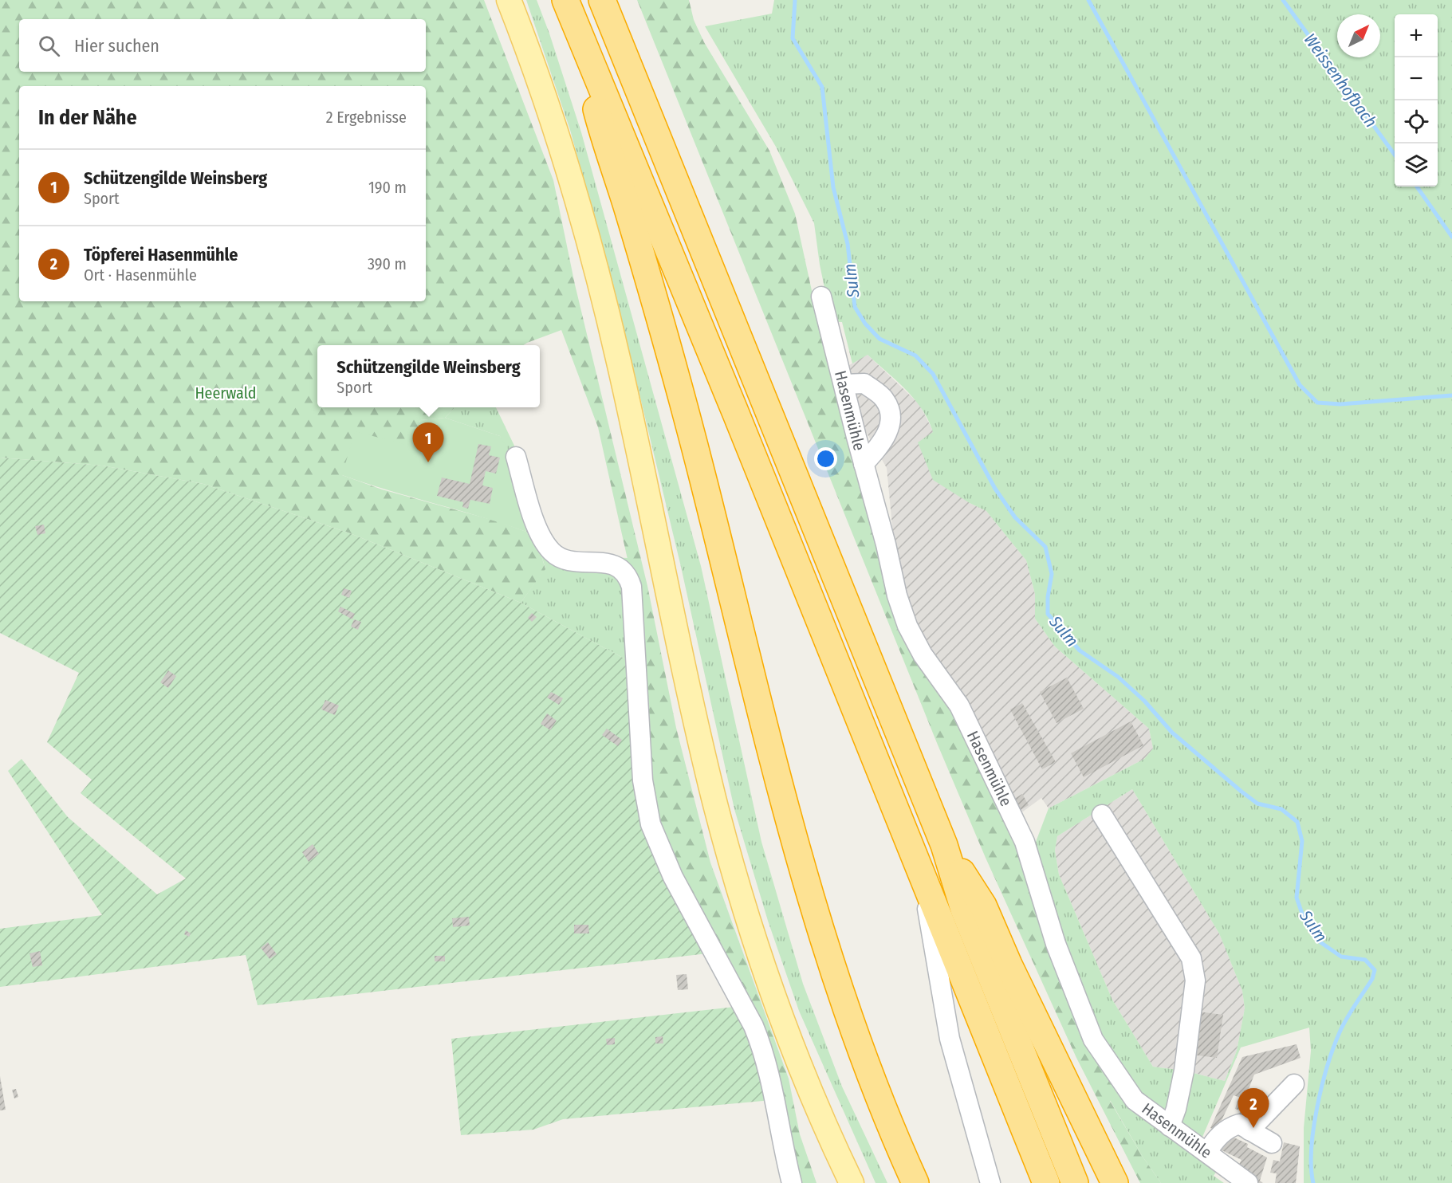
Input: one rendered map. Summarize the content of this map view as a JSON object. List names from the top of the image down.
{
  "streets": {
    "street": ["Hasenmühle"]
  },
  "water": ["Weissenhofbach", "Sulm"],
  "parks": ["Heerwald"],
  "north": "top right",
  "page": {
    "map_buttons": ["+", "−"],
    "search": "Hier suchen",
    "heading": ["In der Nähe", "2 Ergebnisse"],
    "list": [
      {
        "mark": "1",
        "name": "Schützengilde Weinsberg",
        "note": "Sport",
        "value": "190 m"
      },
      {
        "mark": "2",
        "name": "Töpferei Hasenmühle",
        "note": "Ort · Hasenmühle",
        "value": "390 m"
      }
    ],
    "popup": ["Schützengilde Weinsberg", "Sport"],
    "pins": ["1", "2"]
  }
}
